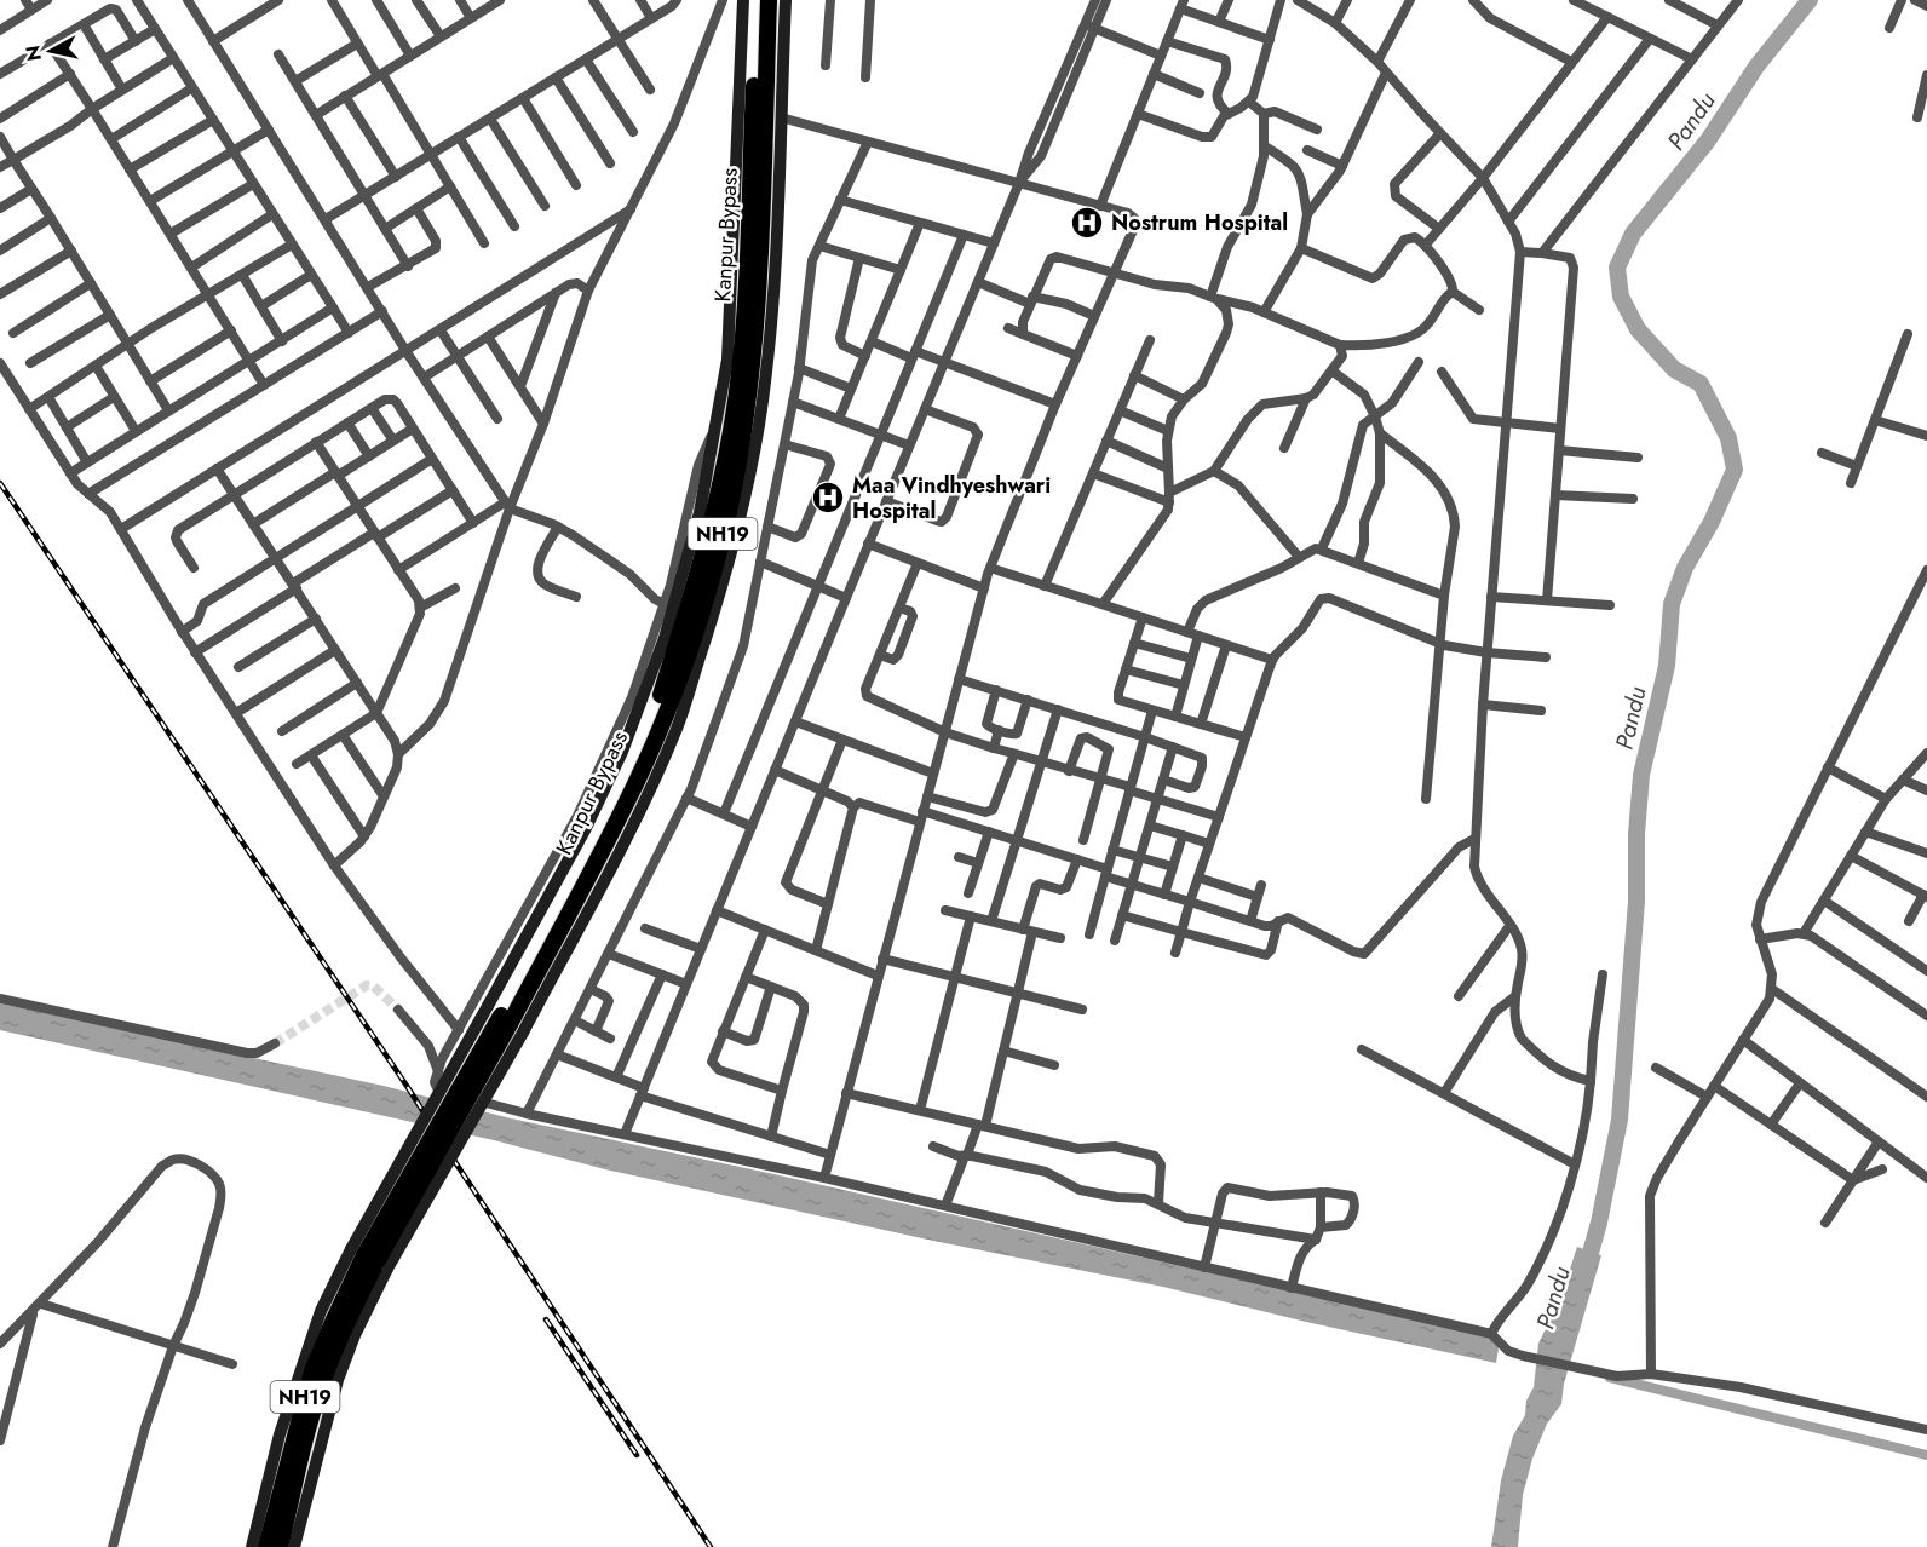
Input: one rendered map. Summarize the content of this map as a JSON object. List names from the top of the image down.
{
  "streets": {
    "highway": ["Kanpur Bypass", "NH19"]
  },
  "water": ["Pandu"],
  "places": {
    "hospital": ["Nostrum Hospital", "Maa Vindhyeshwari Hospital"]
  },
  "north": "left"
}
